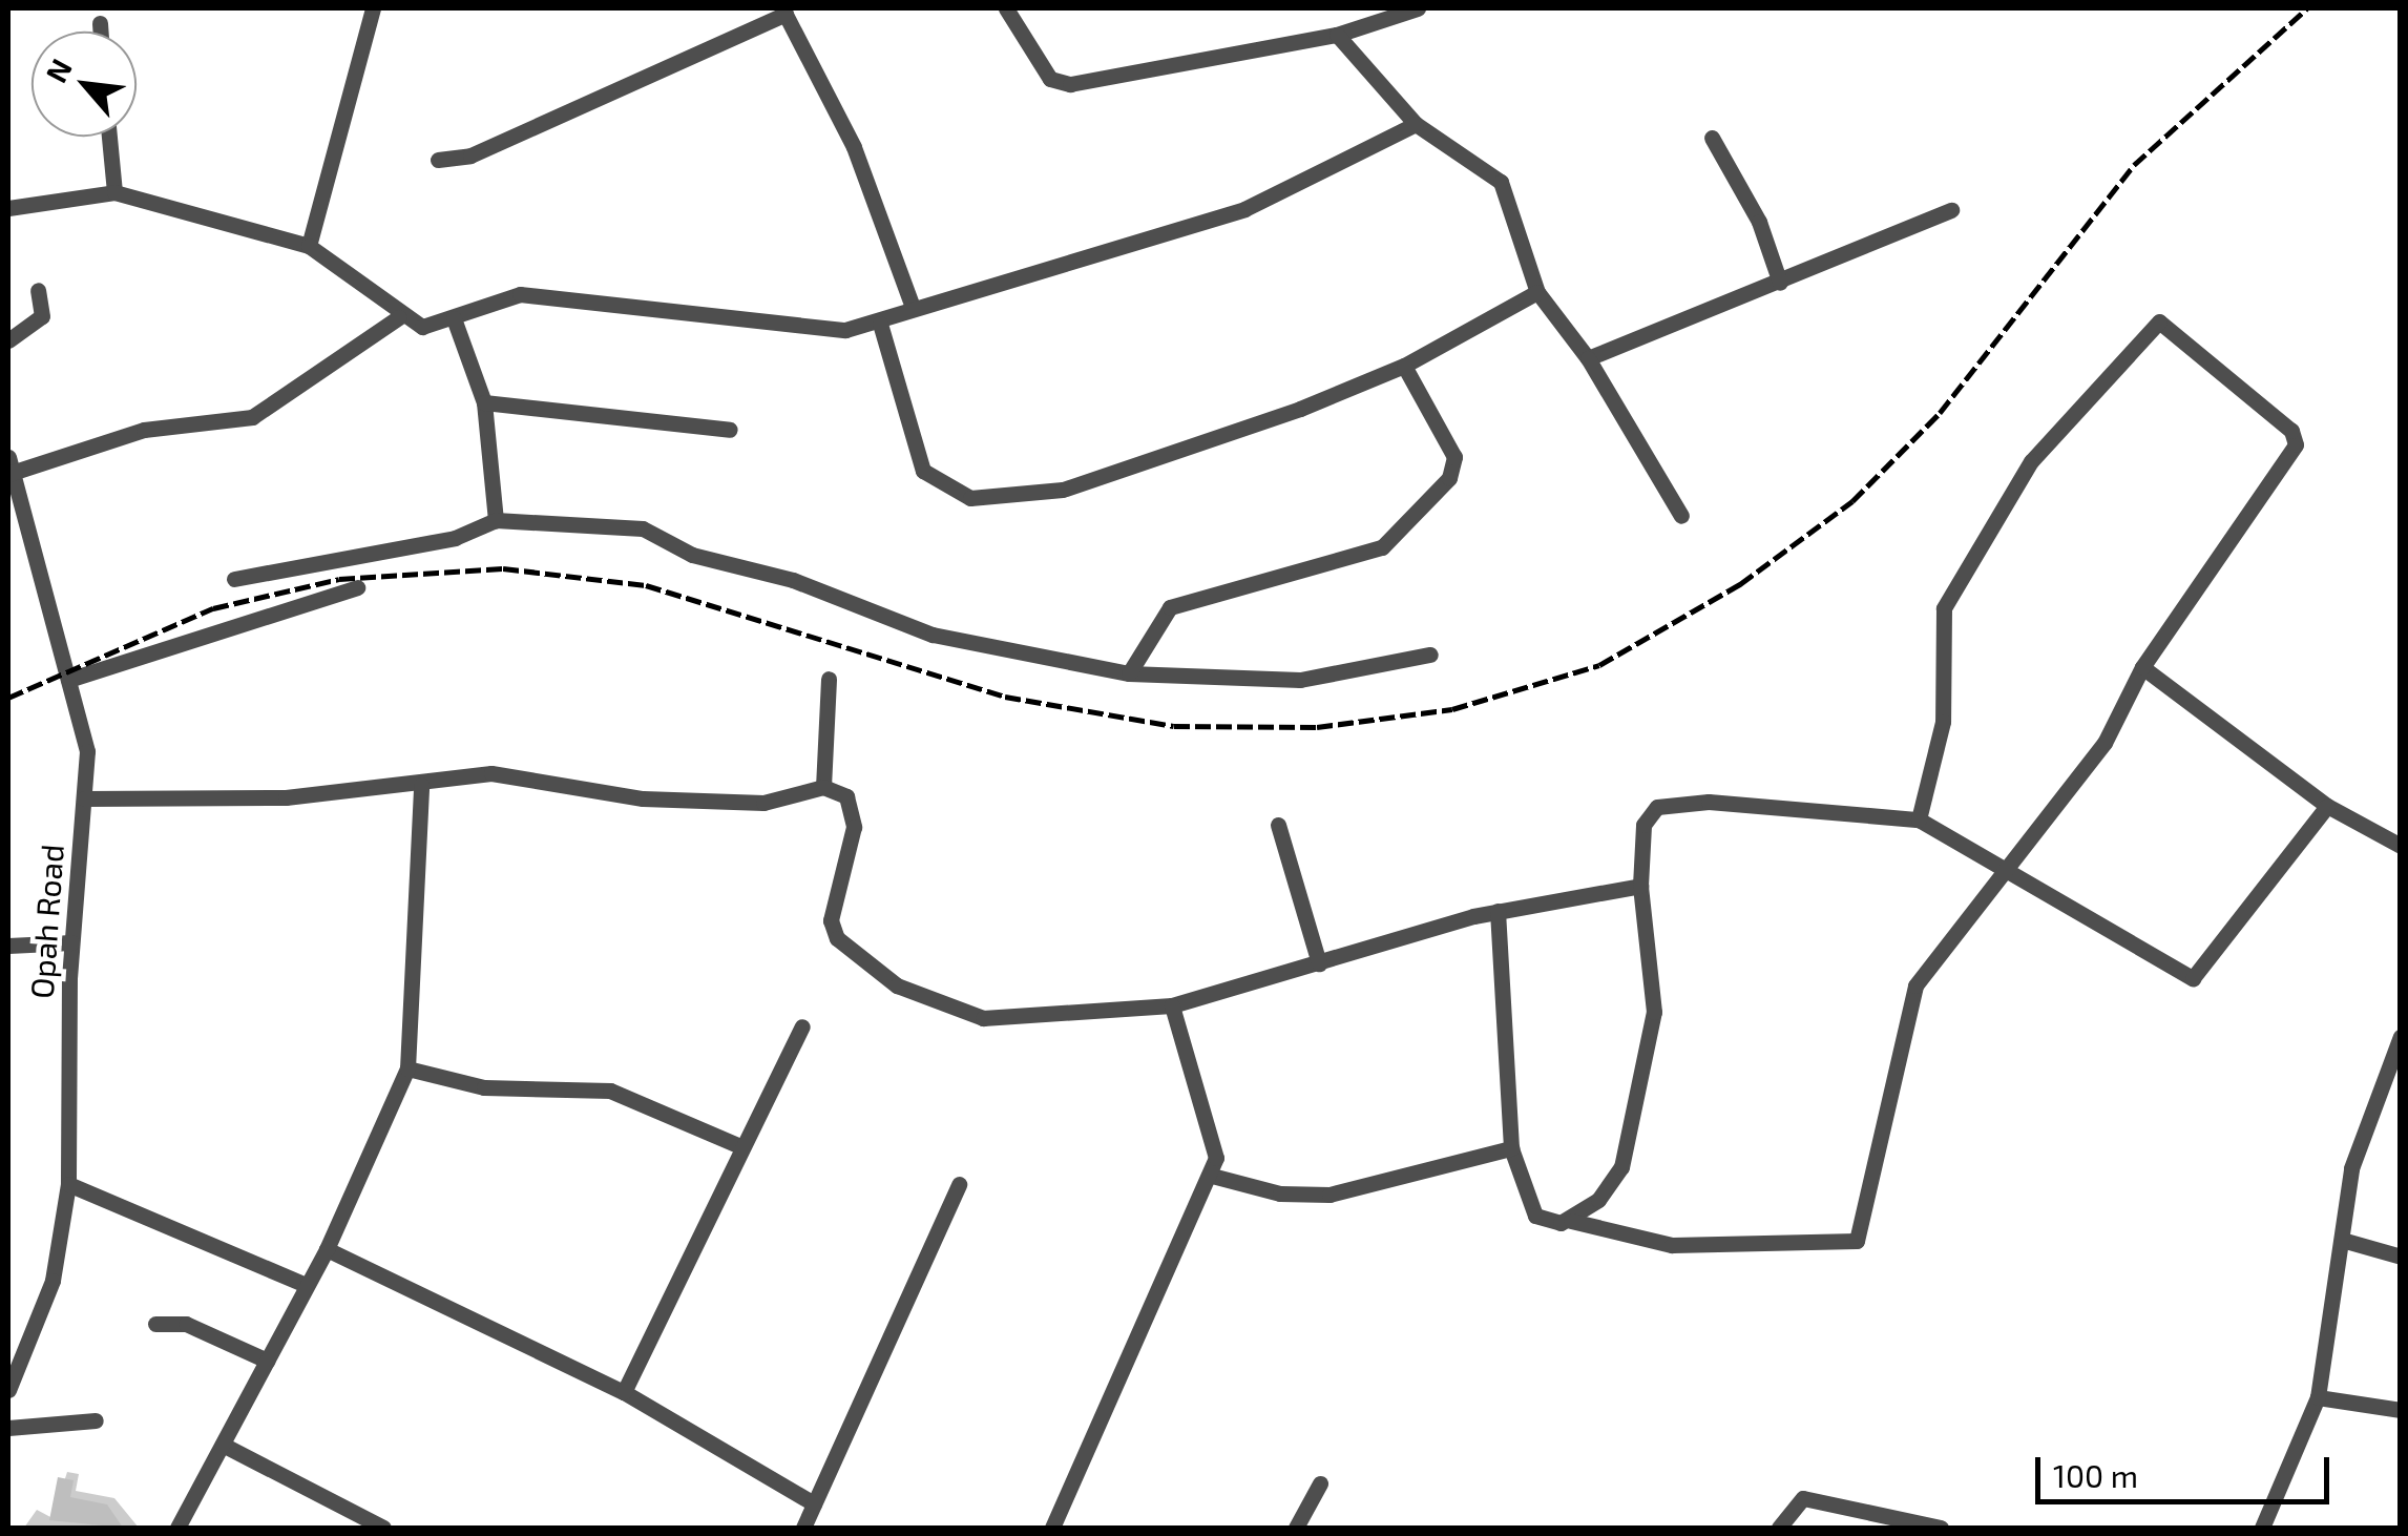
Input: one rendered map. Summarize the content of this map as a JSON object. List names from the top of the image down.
{
  "streets": {
    "street": ["Opah Road"]
  },
  "scale_bar": "100 m",
  "north": "top left"
}
